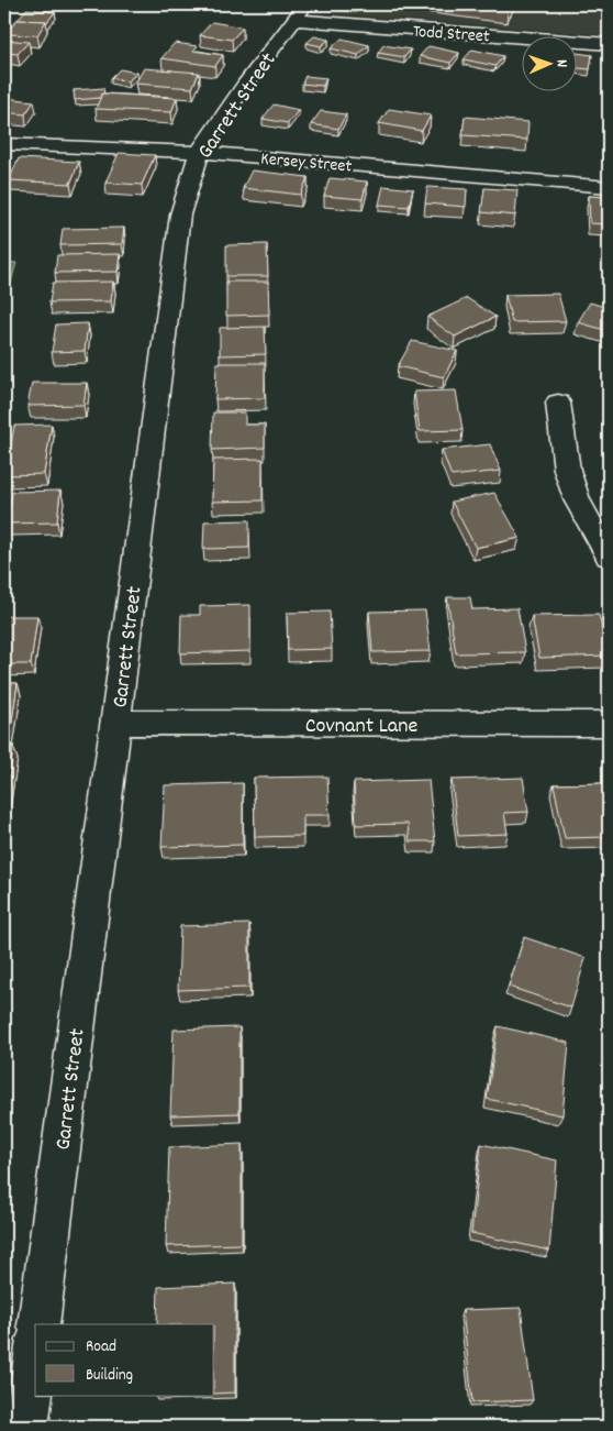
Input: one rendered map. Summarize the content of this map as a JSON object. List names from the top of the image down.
{
  "streets": {
    "street": [
      "Todd Street",
      "Garrett Street",
      "Kersey Street",
      "Covnant Lane"
    ]
  },
  "crossings": [
    ["Todd Street", "Garrett Street"],
    ["Garrett Street", "Kersey Street"],
    ["Garrett Street", "Covnant Lane"]
  ],
  "legend": ["Road", "Building"],
  "north": "right"
}
